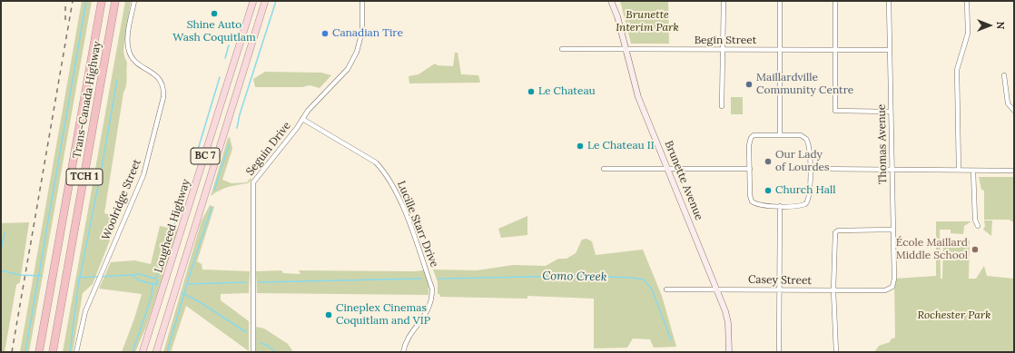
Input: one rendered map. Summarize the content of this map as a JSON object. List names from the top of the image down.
{
  "streets": {
    "highway": ["Trans-Canada Highway", "TCH 1"],
    "main road": ["BC 7", "Brunette Avenue", "Lougheed Highway"],
    "street": [
      "Begin Street",
      "Thomas Avenue",
      "Seguin Drive",
      "Woolridge Street",
      "Lucille Starr Drive",
      "Casey Street"
    ]
  },
  "crossings": [
    ["Begin Street", "Thomas Avenue"],
    ["Begin Street", "Brunette Avenue"],
    ["Thomas Avenue", "Casey Street"],
    ["Seguin Drive", "Lucille Starr Drive"],
    ["Brunette Avenue", "Casey Street"]
  ],
  "water": ["Como Creek"],
  "parks": ["Brunette Interim Park", "Rochester Park"],
  "places": [
    "Shine Auto Wash Coquitlam",
    "Canadian Tire",
    "Maillardville Community Centre",
    "Le Chateau",
    "Le Chateau II",
    "Our Lady of Lourdes",
    "Church Hall",
    "École Maillard Middle School",
    "Cineplex Cinemas Coquitlam and VIP"
  ],
  "north": "right"
}
